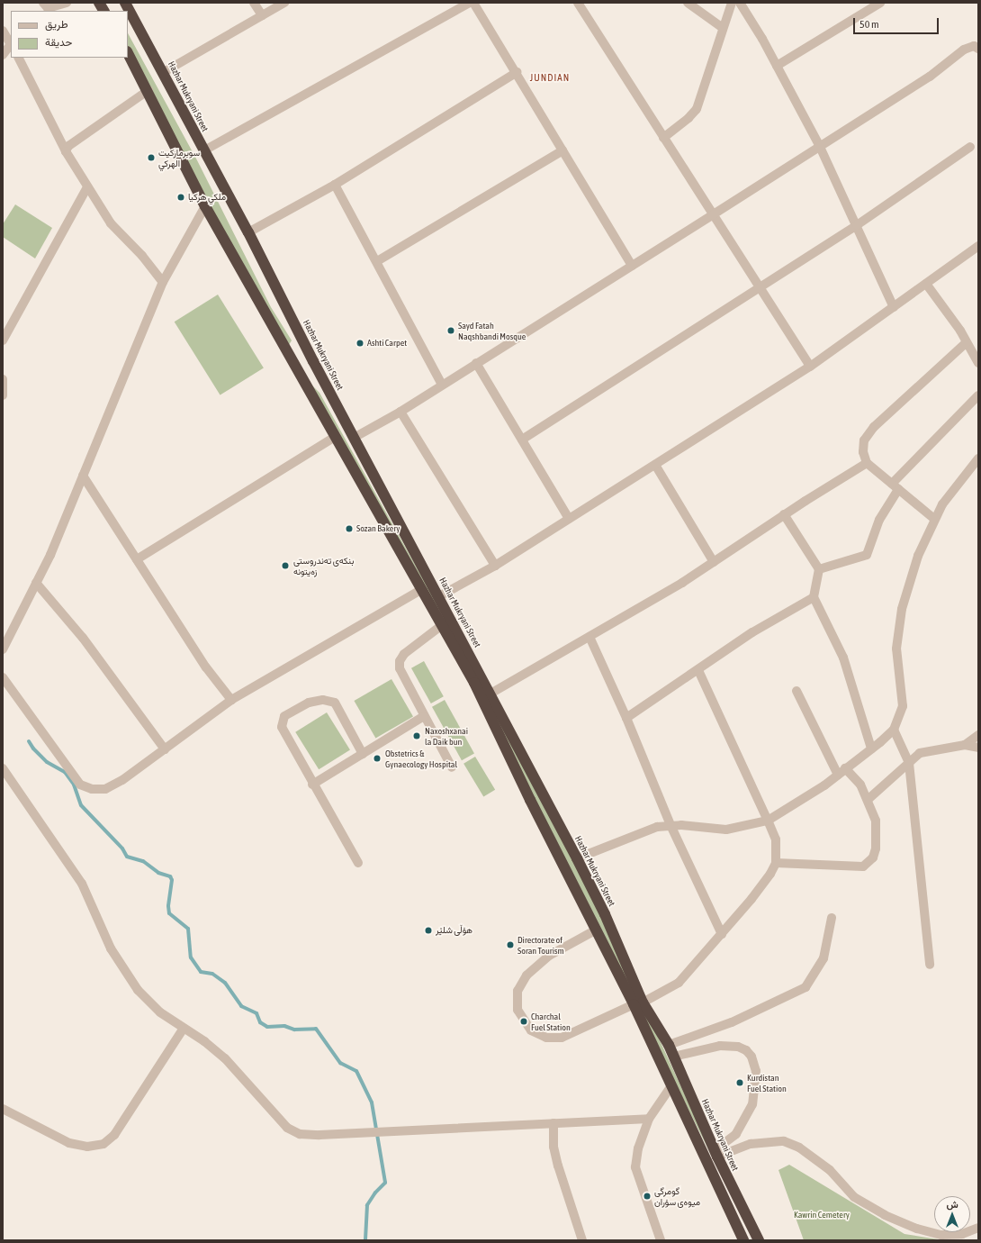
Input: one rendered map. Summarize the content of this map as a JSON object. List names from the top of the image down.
{
  "streets": {
    "highway": ["Hazhar Mukryani Street"]
  },
  "districts": ["JUNDIAN"],
  "parks": ["Kawrin Cemetery"],
  "places": [
    "سوبرماركيت الهركي",
    "ملكي هركيا",
    "Sayd Fatah Naqshbandi Mosque",
    "Ashti Carpet",
    "Sozan Bakery",
    "بنکەی تەندروستی زەیتونە",
    "Naxoshxanai la Daik bun",
    "Obstetrics & Gynaecology Hospital",
    "هۆڵی شلێر",
    "Directorate of Soran Tourism",
    "Charchal Fuel Station",
    "Kurdistan Fuel Station",
    "گومرگی میوەی سۆران"
  ],
  "legend": ["طريق", "حديقة"],
  "scale_bar": "50 m",
  "north": "top"
}
